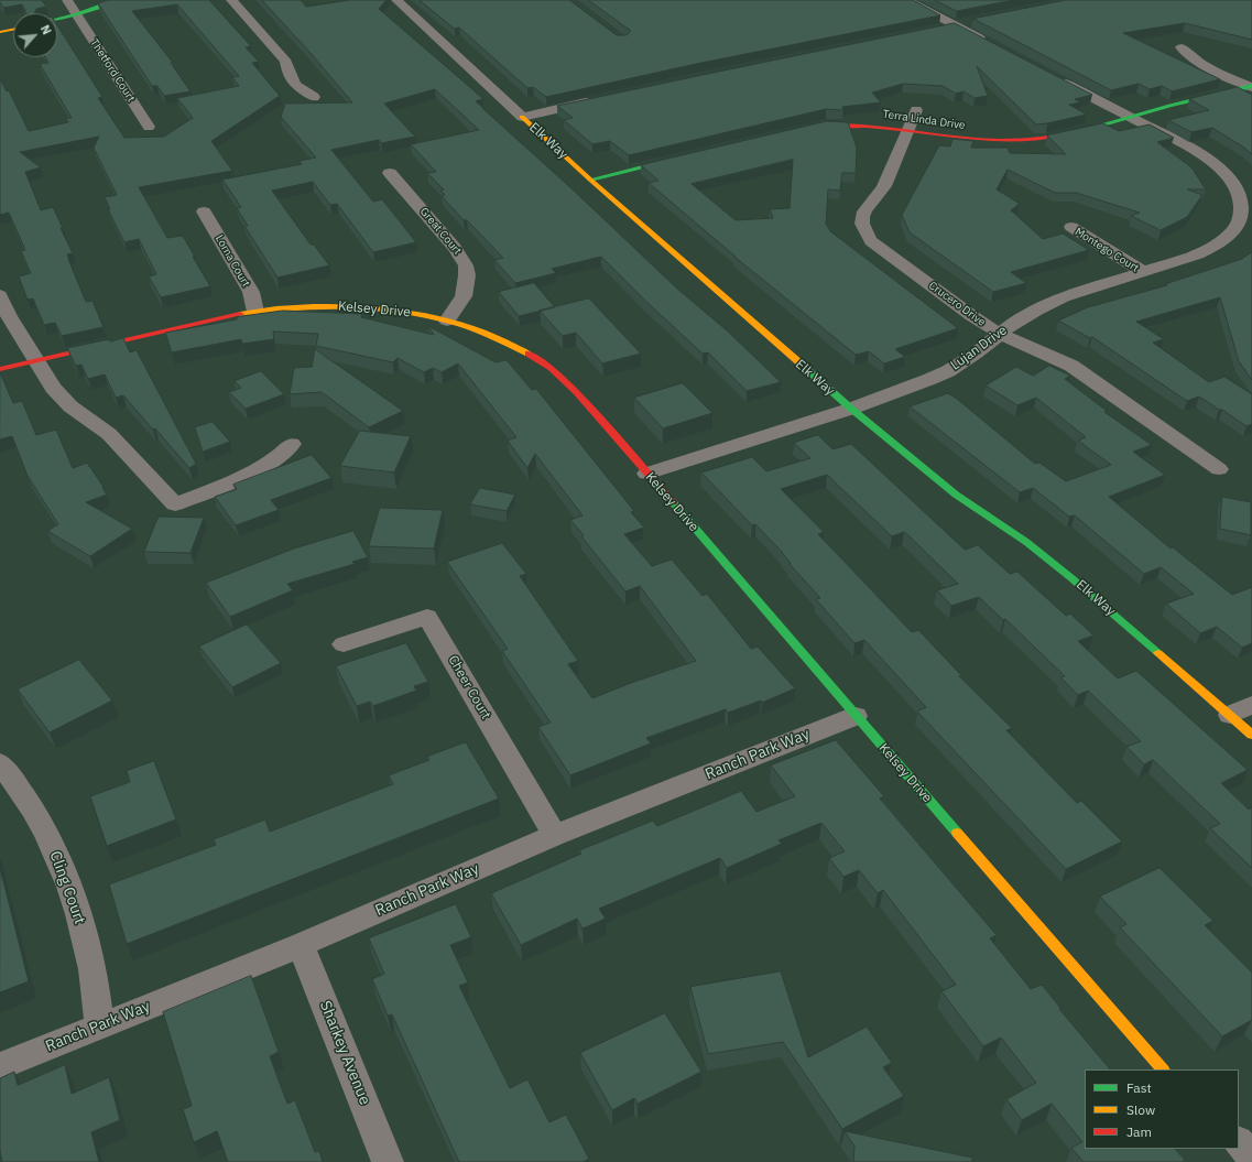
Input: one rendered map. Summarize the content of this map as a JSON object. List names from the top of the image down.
{
  "streets": {
    "street": [
      "Thetford Court",
      "Terra Linda Drive",
      "Elk Way",
      "Great Court",
      "Montego Court",
      "Lorna Court",
      "Crucero Drive",
      "Kelsey Drive",
      "Lujan Drive",
      "Cheer Court",
      "Ranch Park Way",
      "Cling Court",
      "Sharkey Avenue"
    ]
  },
  "crossings": [
    ["Terra Linda Drive", "Crucero Drive"],
    ["Terra Linda Drive", "Lujan Drive"],
    ["Elk Way", "Lujan Drive"],
    ["Great Court", "Kelsey Drive"],
    ["Montego Court", "Lujan Drive"],
    ["Lorna Court", "Kelsey Drive"],
    ["Crucero Drive", "Lujan Drive"],
    ["Kelsey Drive", "Lujan Drive"],
    ["Kelsey Drive", "Ranch Park Way"],
    ["Cheer Court", "Ranch Park Way"],
    ["Ranch Park Way", "Cling Court"],
    ["Ranch Park Way", "Sharkey Avenue"]
  ],
  "legend": ["Fast", "Slow", "Jam"],
  "north": "top right"
}
